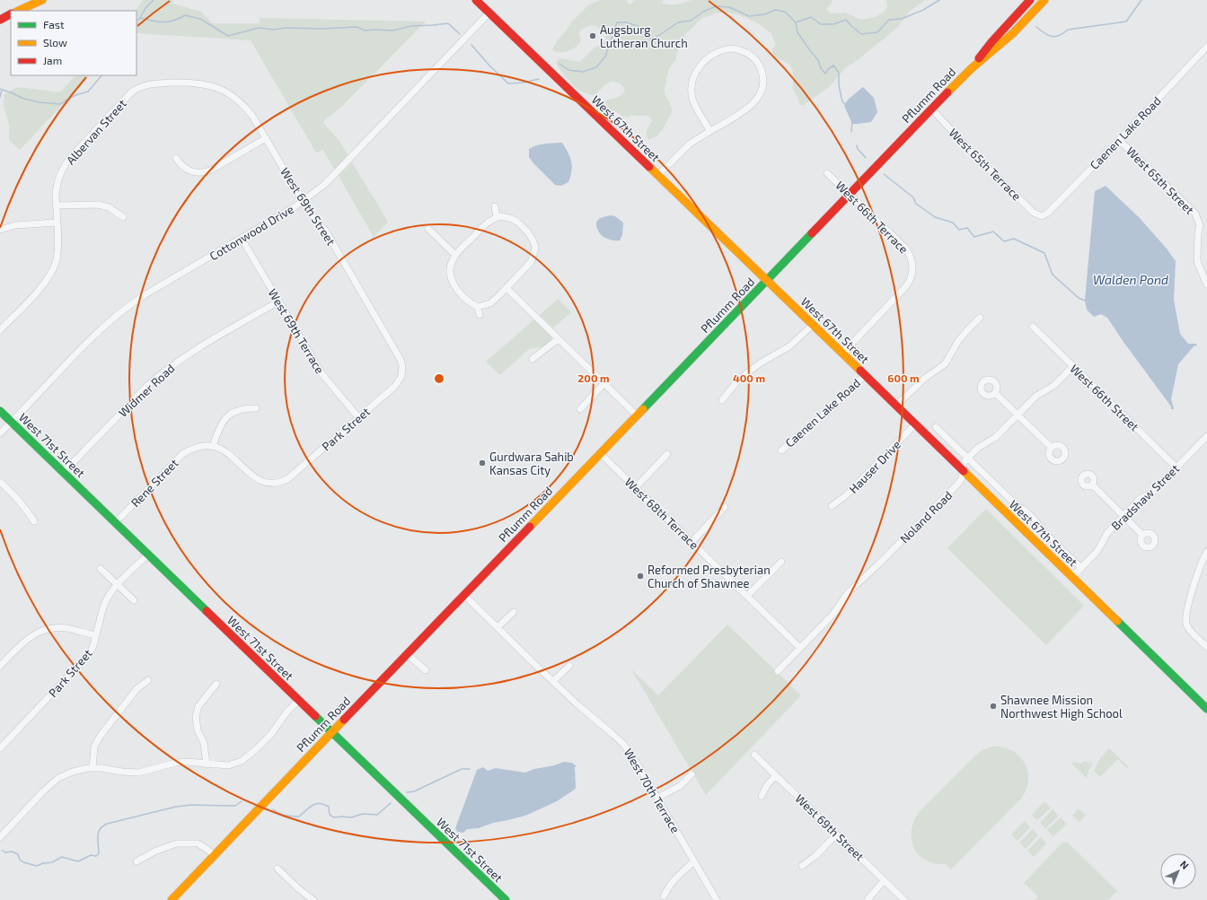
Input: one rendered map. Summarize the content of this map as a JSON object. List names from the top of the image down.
{
  "streets": {
    "street": [
      "Pflumm Road",
      "West 67th Street",
      "Albervan Street",
      "Caenen Lake Road",
      "West 65th Terrace",
      "West 65th Street",
      "West 69th Street",
      "West 66th Terrace",
      "Cottonwood Drive",
      "West 69th Terrace",
      "Widmer Road",
      "West 66th Street",
      "Park Street",
      "West 71st Street",
      "Hauser Drive",
      "Rene Street",
      "Bradshaw Street",
      "West 68th Terrace",
      "Noland Road",
      "West 70th Terrace"
    ]
  },
  "crossings": [
    ["Pflumm Road", "West 67th Street"],
    ["Pflumm Road", "West 65th Terrace"],
    ["Pflumm Road", "West 66th Terrace"],
    ["Pflumm Road", "West 71st Street"],
    ["Pflumm Road", "West 68th Terrace"],
    ["Pflumm Road", "West 70th Terrace"],
    ["West 67th Street", "Caenen Lake Road"],
    ["West 67th Street", "West 66th Terrace"],
    ["West 67th Street", "Cottonwood Drive"],
    ["West 67th Street", "Hauser Drive"],
    ["West 67th Street", "Bradshaw Street"],
    ["West 67th Street", "Noland Road"],
    ["Albervan Street", "West 69th Street"],
    ["Caenen Lake Road", "West 65th Terrace"],
    ["Caenen Lake Road", "West 65th Street"],
    ["West 69th Street", "Cottonwood Drive"],
    ["West 69th Street", "Park Street"],
    ["Cottonwood Drive", "West 69th Terrace"],
    ["Cottonwood Drive", "West 71st Street"],
    ["West 69th Terrace", "Widmer Road"],
    ["West 69th Terrace", "Park Street"],
    ["Widmer Road", "West 71st Street"],
    ["West 66th Street", "Bradshaw Street"],
    ["West 66th Street", "Noland Road"],
    ["Park Street", "West 71st Street"],
    ["Park Street", "Rene Street"],
    ["West 71st Street", "Rene Street"],
    ["West 68th Terrace", "Noland Road"]
  ],
  "water": ["Walden Pond"],
  "places": [
    "Augsburg Lutheran Church",
    "Gurdwara Sahib Kansas City",
    "Reformed Presbyterian Church of Shawnee",
    "Shawnee Mission Northwest High School"
  ],
  "legend": ["Fast", "Slow", "Jam"],
  "north": "top right",
  "rings": ["200 m", "400 m", "600 m"]
}
